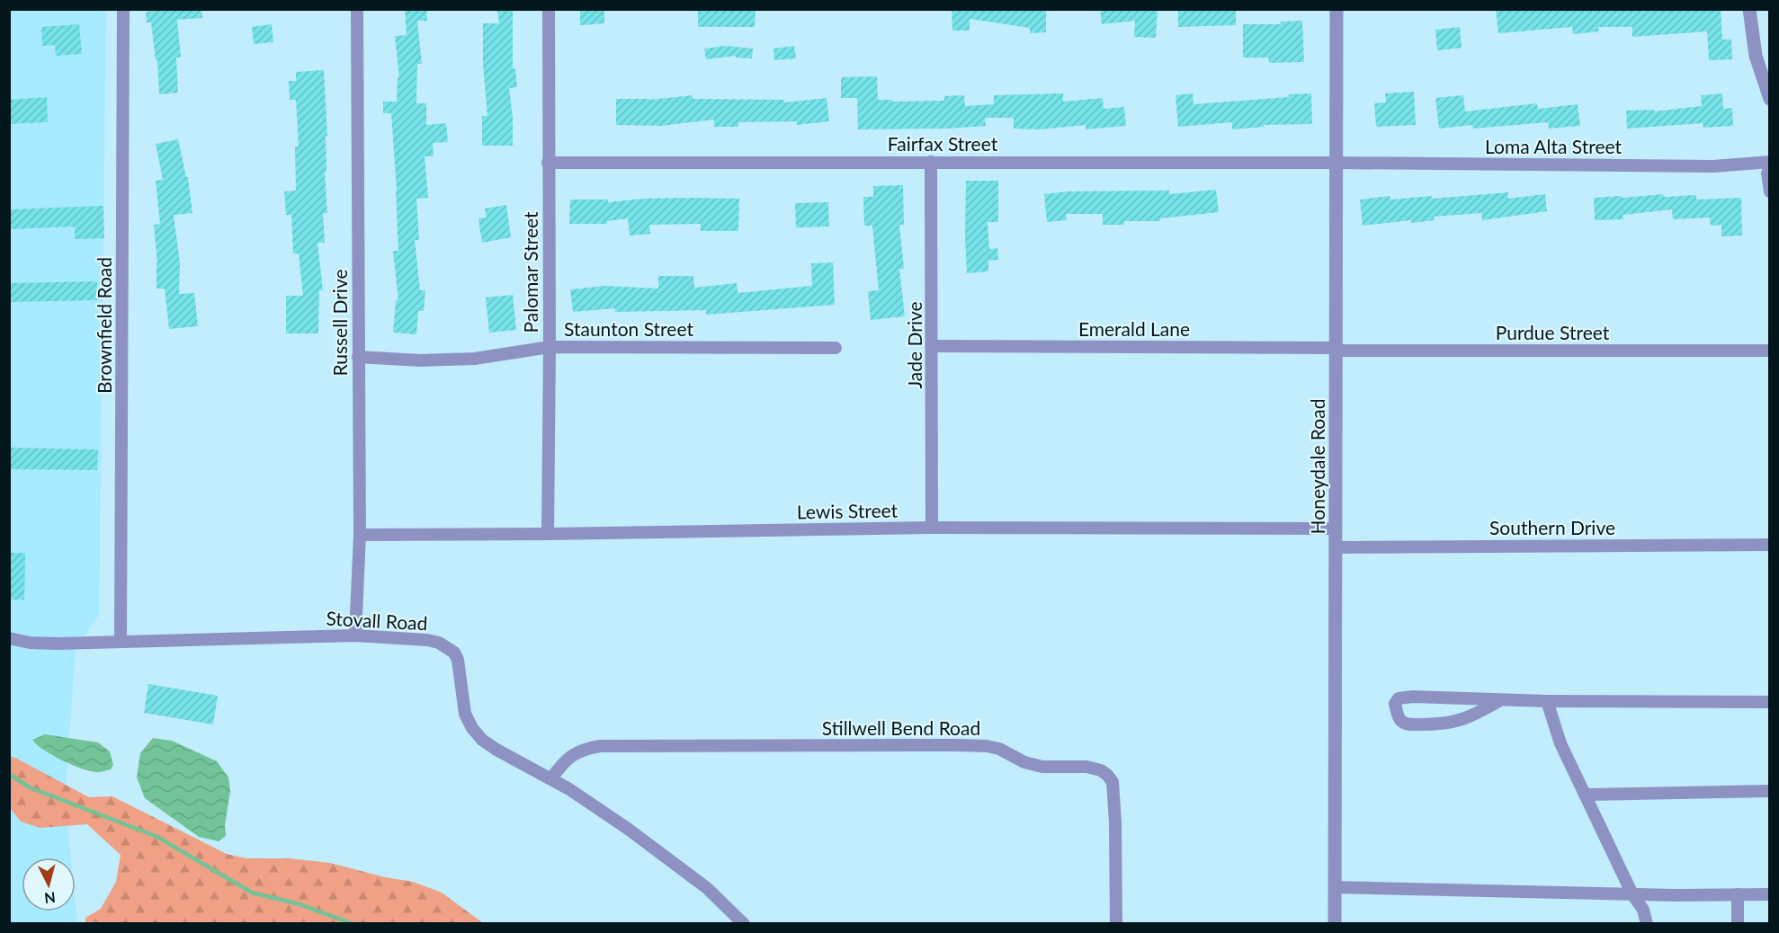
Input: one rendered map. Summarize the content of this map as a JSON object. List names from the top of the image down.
{
  "streets": {
    "street": [
      "Fairfax Street",
      "Loma Alta Street",
      "Palomar Street",
      "Russell Drive",
      "Brownfield Road",
      "Staunton Street",
      "Emerald Lane",
      "Purdue Street",
      "Jade Drive",
      "Honeydale Road",
      "Lewis Street",
      "Southern Drive",
      "Stovall Road",
      "Stillwell Bend Road"
    ]
  },
  "crossings": [
    ["Fairfax Street", "Loma Alta Street"],
    ["Fairfax Street", "Palomar Street"],
    ["Fairfax Street", "Jade Drive"],
    ["Fairfax Street", "Honeydale Road"],
    ["Loma Alta Street", "Honeydale Road"],
    ["Palomar Street", "Staunton Street"],
    ["Palomar Street", "Lewis Street"],
    ["Russell Drive", "Staunton Street"],
    ["Russell Drive", "Lewis Street"],
    ["Russell Drive", "Stovall Road"],
    ["Brownfield Road", "Stovall Road"],
    ["Emerald Lane", "Purdue Street"],
    ["Emerald Lane", "Jade Drive"],
    ["Emerald Lane", "Honeydale Road"],
    ["Purdue Street", "Honeydale Road"],
    ["Jade Drive", "Lewis Street"],
    ["Honeydale Road", "Lewis Street"],
    ["Honeydale Road", "Southern Drive"],
    ["Stovall Road", "Stillwell Bend Road"]
  ],
  "north": "bottom"
}
